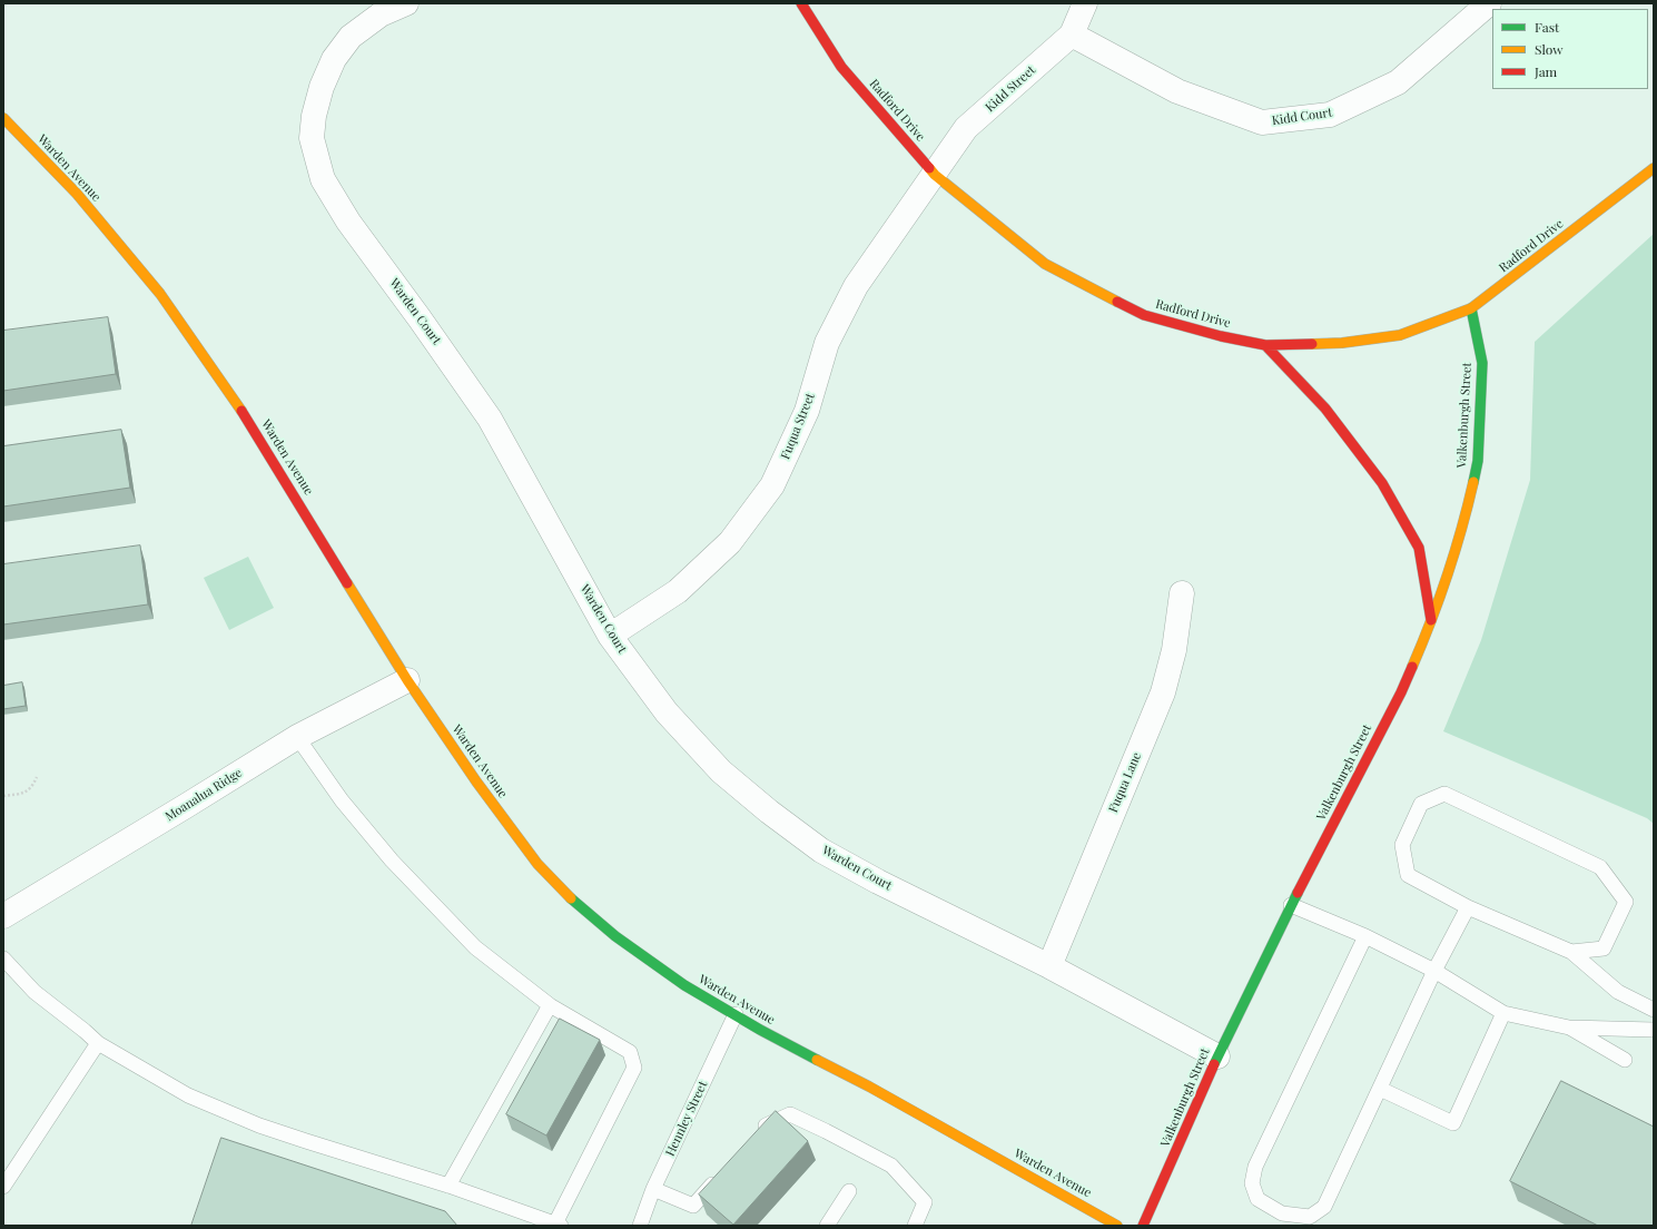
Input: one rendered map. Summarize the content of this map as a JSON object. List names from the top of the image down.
{
  "streets": {
    "street": [
      "Kidd Street",
      "Radford Drive",
      "Kidd Court",
      "Warden Avenue",
      "Warden Court",
      "Valkenburgh Street",
      "Fuqua Street",
      "Fuqua Lane",
      "Moanalua Ridge"
    ],
    "lane": ["Hennley Street"]
  },
  "crossings": [
    ["Kidd Street", "Radford Drive"],
    ["Kidd Street", "Kidd Court"],
    ["Kidd Street", "Fuqua Street"],
    ["Radford Drive", "Valkenburgh Street"],
    ["Radford Drive", "Fuqua Street"],
    ["Warden Avenue", "Moanalua Ridge"],
    ["Warden Avenue", "Hennley Street"],
    ["Warden Court", "Valkenburgh Street"],
    ["Warden Court", "Fuqua Street"],
    ["Warden Court", "Fuqua Lane"]
  ],
  "legend": ["Fast", "Slow", "Jam"]
}
